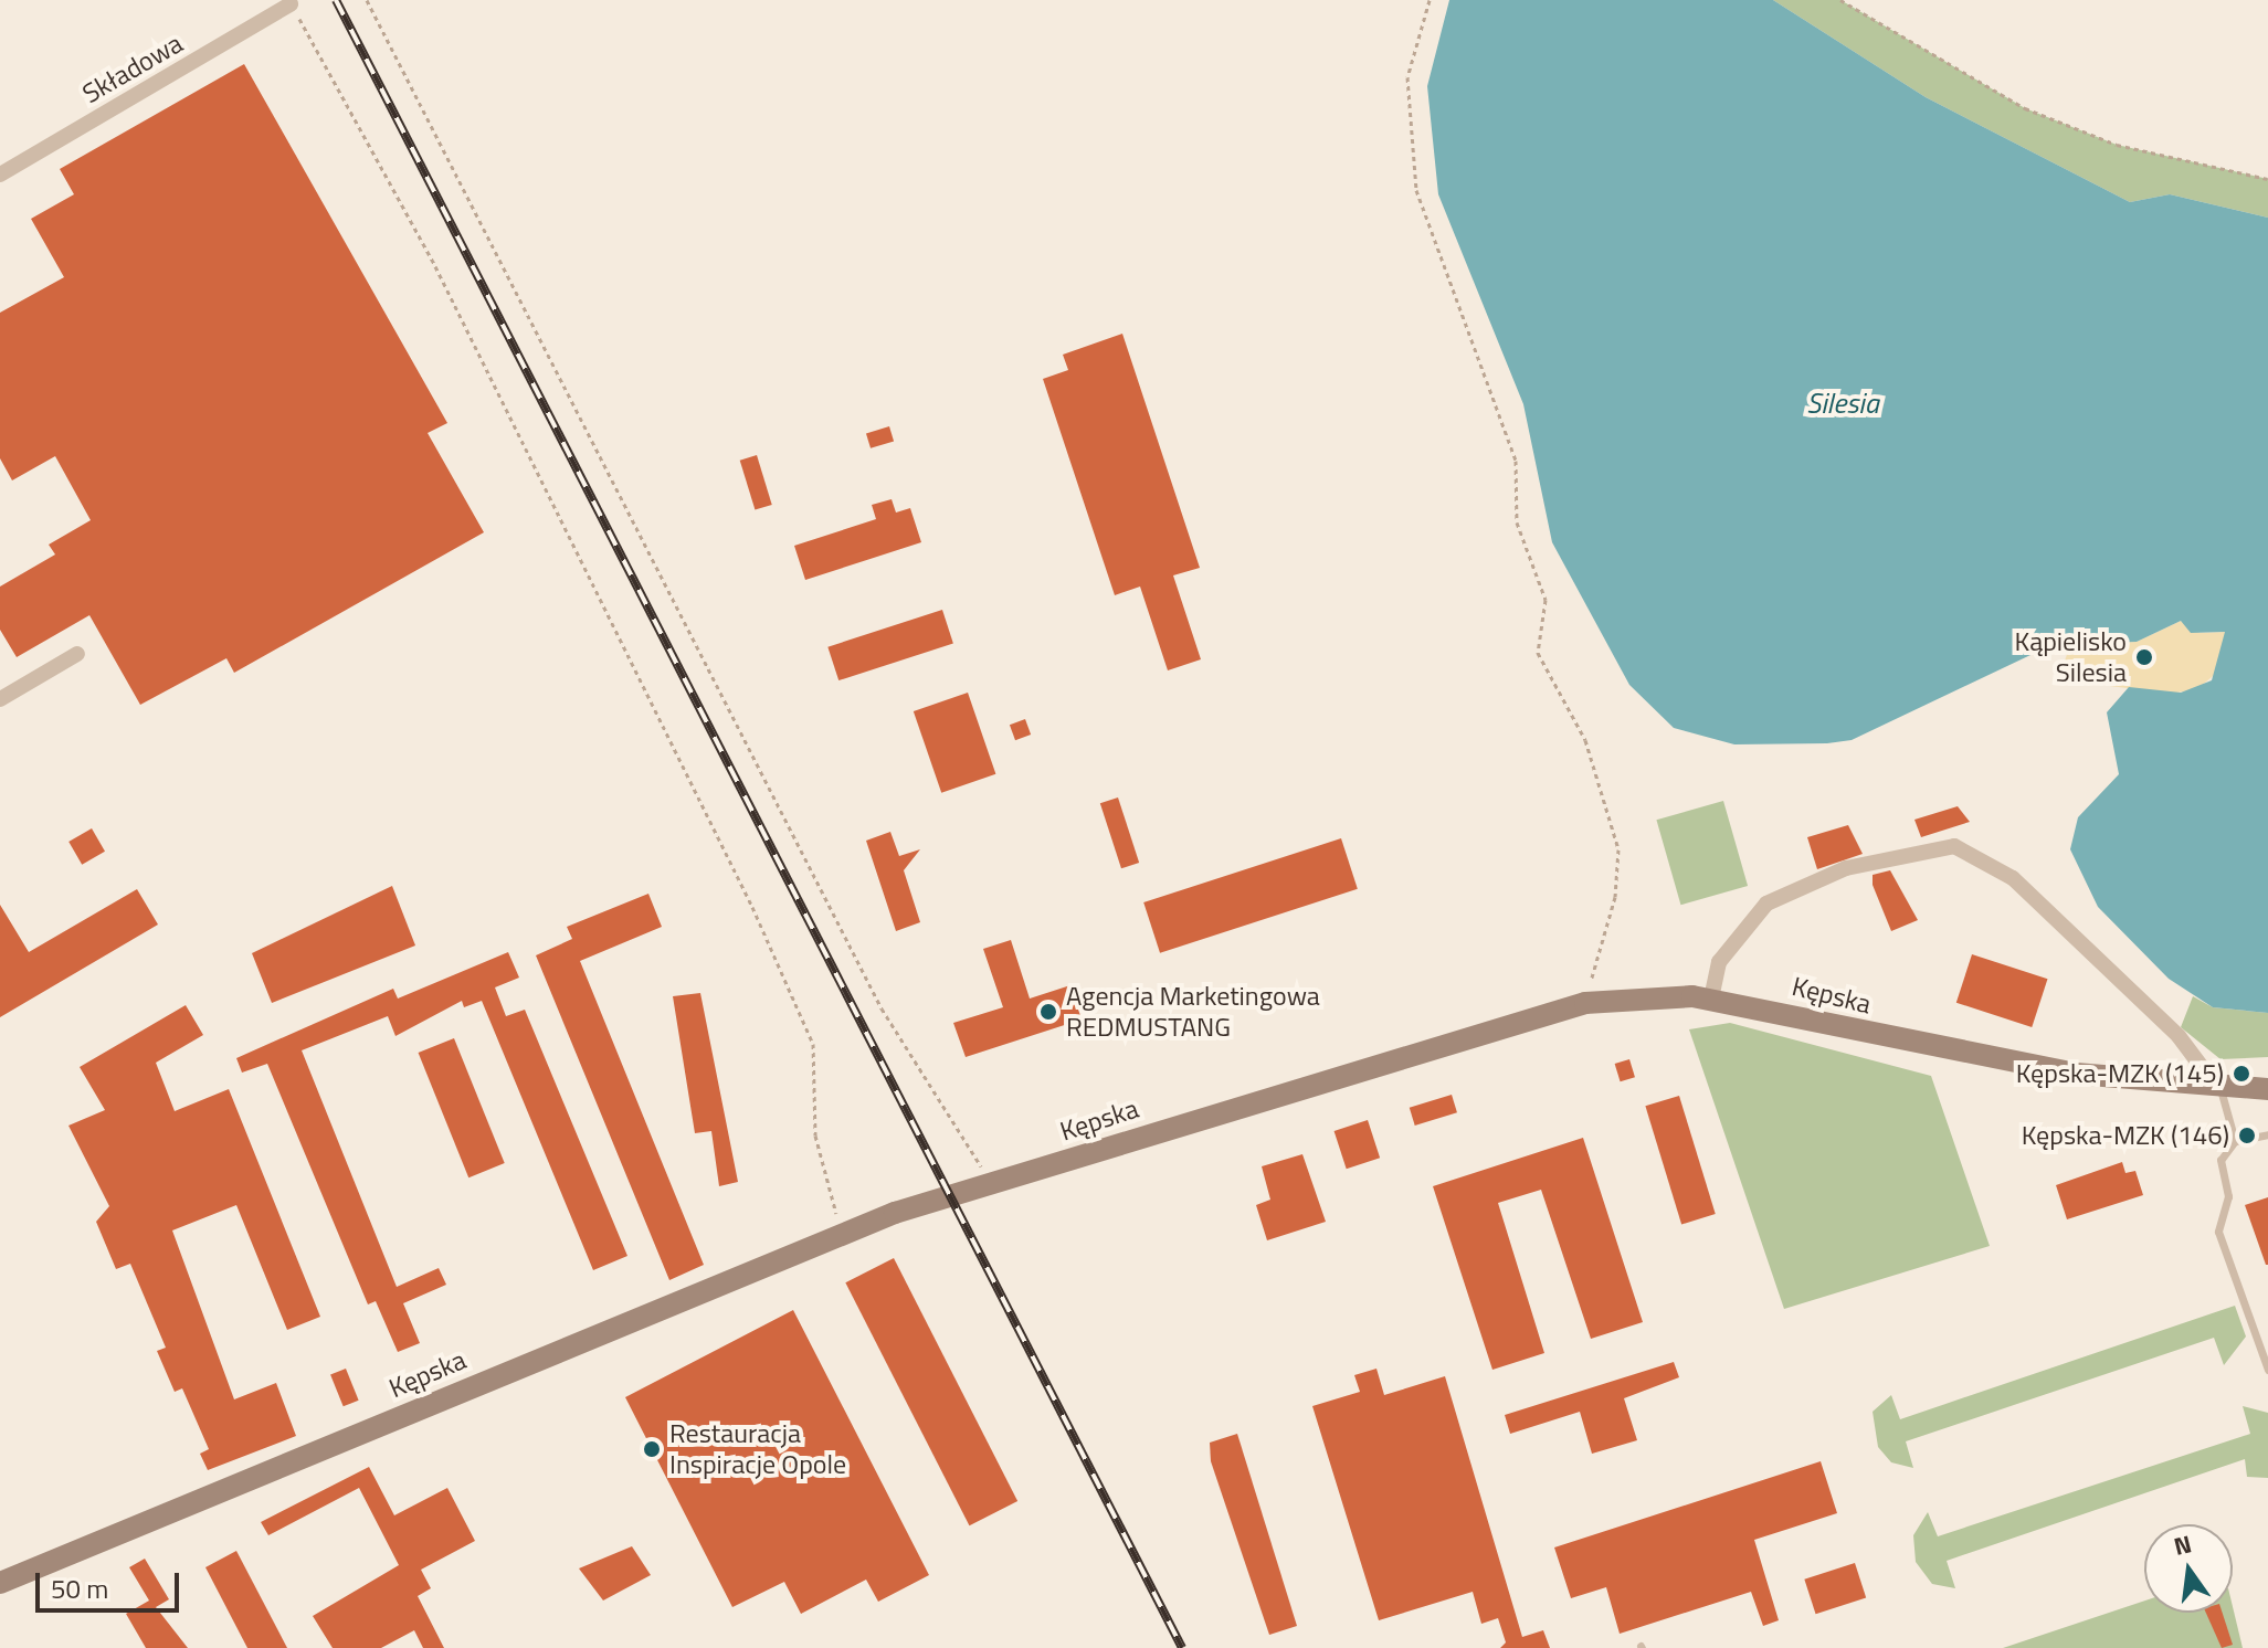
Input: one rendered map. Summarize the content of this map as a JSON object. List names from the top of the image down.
{
  "streets": {
    "street": ["Składowa", "Kępska"]
  },
  "water": ["Silesia"],
  "places": [
    "Kąpielisko Silesia",
    "Agencja Marketingowa REDMUSTANG",
    "Kępska-MZK (145)",
    "Kępska-MZK (146)",
    "Restauracja Inspiracje Opole"
  ],
  "scale_bar": "50 m",
  "north": "top"
}
